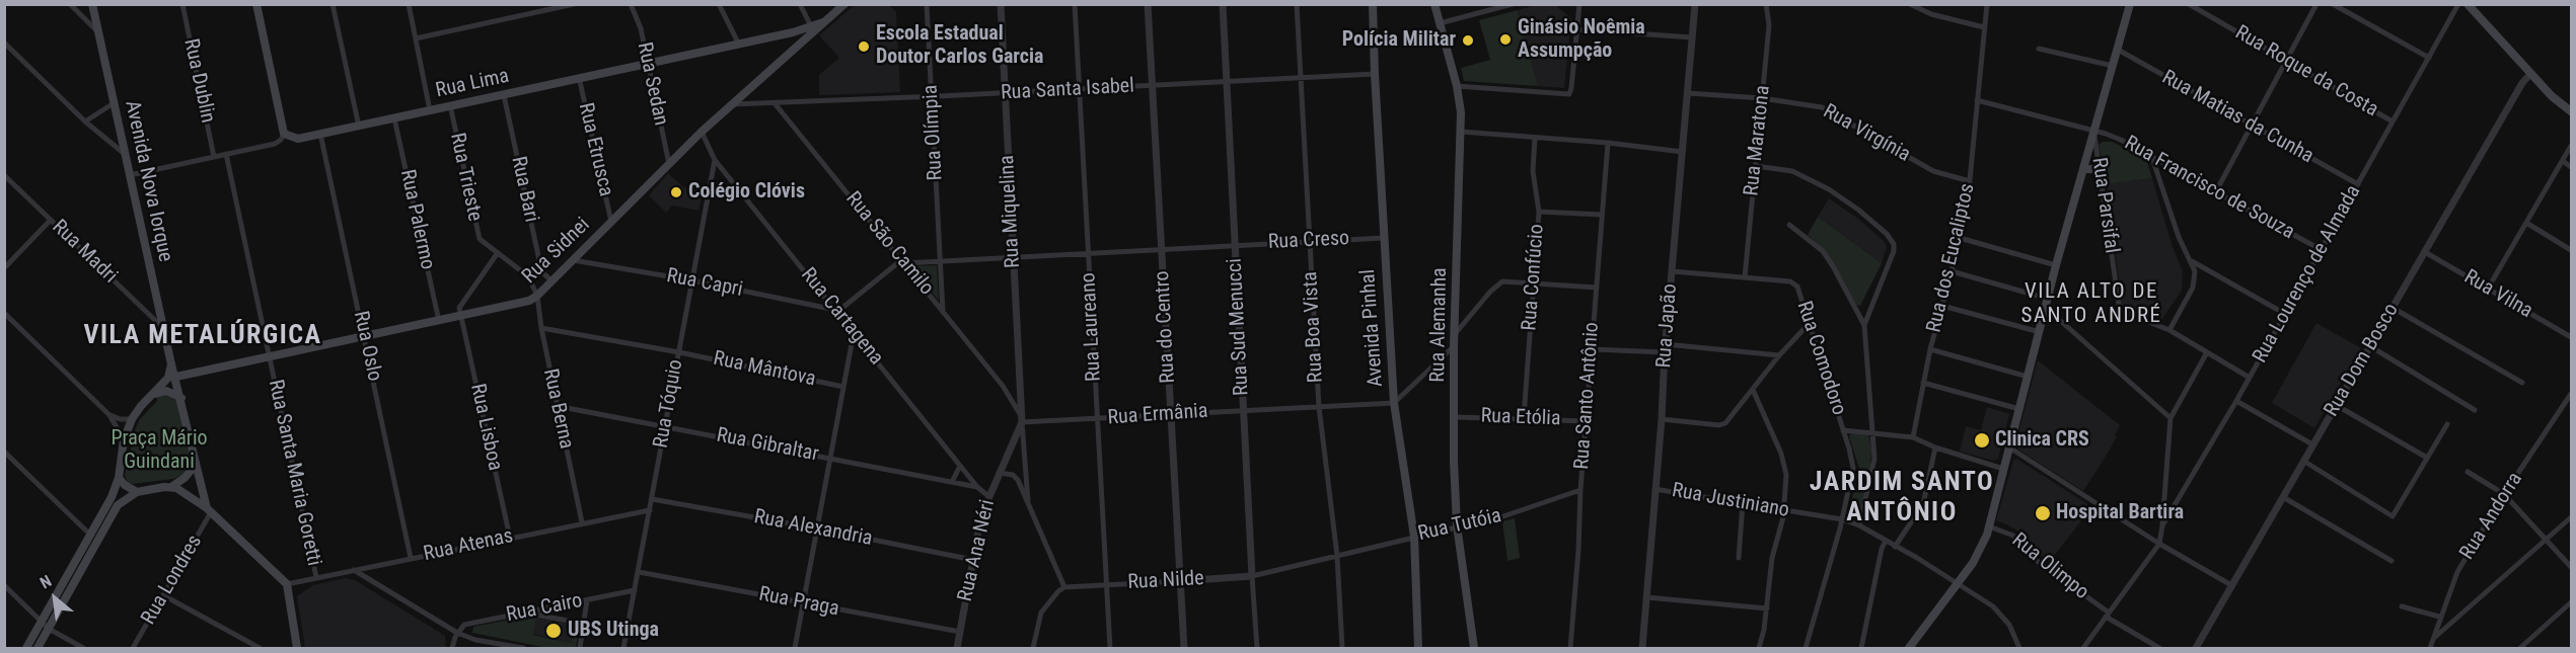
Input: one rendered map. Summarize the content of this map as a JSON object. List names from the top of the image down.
{
  "streets": {
    "main road": [
      "Rua Lima",
      "Avenida Nova Iorque",
      "Rua Sidnei",
      "Rua Alemanha",
      "Avenida Pinhal"
    ],
    "street": [
      "Rua Roque da Costa",
      "Rua Dublin",
      "Rua Sedan",
      "Rua Santa Isabel",
      "Rua Matias da Cunha",
      "Rua Olímpia",
      "Rua Virgínia",
      "Rua Maratona",
      "Rua Etrusca",
      "Rua Trieste",
      "Rua Francisco de Souza",
      "Rua Bari",
      "Rua Parsifal",
      "Rua Miquelina",
      "Rua Palermo",
      "Rua Creso",
      "Rua São Camilo",
      "Rua Madri",
      "Rua dos Eucaliptos",
      "Rua Lourenço de Almada",
      "Rua Confúcio",
      "Rua Capri",
      "Rua Vilna",
      "Rua Cartagena",
      "Rua Japão",
      "Rua Laureano",
      "Rua do Centro",
      "Rua Sud Menucci",
      "Rua Boa Vista",
      "Rua Oslo",
      "Rua Comodoro",
      "Rua Dom Bosco",
      "Rua Mântova",
      "Rua Santo Antônio",
      "Rua Tóquio",
      "Rua Berna",
      "Rua Ermânia",
      "Rua Etólia",
      "Rua Lisboa",
      "Rua Gibraltar",
      "Rua Santa Maria Goretti",
      "Rua Justiniano",
      "Rua Andorra",
      "Rua Tutóia",
      "Rua Alexandria",
      "Rua Atenas",
      "Rua Ana Néri",
      "Rua Olimpo",
      "Rua Londres",
      "Rua Nilde",
      "Rua Praga",
      "Rua Cairo"
    ]
  },
  "crossings": [
    ["Rua Roque da Costa", "Rua Lourenço de Almada"],
    ["Rua Lima", "Rua Sedan"],
    ["Rua Lima", "Rua Etrusca"],
    ["Rua Lima", "Rua Trieste"],
    ["Rua Lima", "Rua Bari"],
    ["Rua Lima", "Rua Palermo"],
    ["Rua Lima", "Rua Sidnei"],
    ["Rua Lima", "Rua Oslo"],
    ["Rua Sedan", "Rua Sidnei"],
    ["Rua Santa Isabel", "Rua Olímpia"],
    ["Rua Santa Isabel", "Rua Miquelina"],
    ["Rua Santa Isabel", "Rua São Camilo"],
    ["Rua Santa Isabel", "Rua Sidnei"],
    ["Rua Santa Isabel", "Rua Laureano"],
    ["Rua Santa Isabel", "Rua do Centro"],
    ["Rua Santa Isabel", "Rua Sud Menucci"],
    ["Rua Santa Isabel", "Rua Boa Vista"],
    ["Rua Santa Isabel", "Avenida Pinhal"],
    ["Rua Matias da Cunha", "Rua Lourenço de Almada"],
    ["Rua Olímpia", "Rua Creso"],
    ["Rua Olímpia", "Rua São Camilo"],
    ["Rua Virgínia", "Rua Maratona"],
    ["Rua Virgínia", "Rua dos Eucaliptos"],
    ["Rua Virgínia", "Rua Japão"],
    ["Rua Maratona", "Rua Comodoro"],
    ["Rua Etrusca", "Rua Sidnei"],
    ["Rua Trieste", "Rua Sidnei"],
    ["Rua Trieste", "Rua Berna"],
    ["Avenida Nova Iorque", "Rua Sidnei"],
    ["Avenida Nova Iorque", "Rua Madri"],
    ["Rua Francisco de Souza", "Rua Parsifal"],
    ["Rua Francisco de Souza", "Rua dos Eucaliptos"],
    ["Rua Francisco de Souza", "Rua Lourenço de Almada"],
    ["Rua Bari", "Rua Sidnei"],
    ["Rua Miquelina", "Rua Creso"],
    ["Rua Miquelina", "Rua São Camilo"],
    ["Rua Miquelina", "Rua Ermânia"],
    ["Rua Miquelina", "Rua Ana Néri"],
    ["Rua Palermo", "Rua Sidnei"],
    ["Rua Creso", "Rua São Camilo"],
    ["Rua Creso", "Rua Laureano"],
    ["Rua Creso", "Rua do Centro"],
    ["Rua Creso", "Rua Sud Menucci"],
    ["Rua Creso", "Rua Boa Vista"],
    ["Rua Creso", "Avenida Pinhal"],
    ["Rua São Camilo", "Rua Ermânia"],
    ["Rua São Camilo", "Rua Ana Néri"],
    ["Rua São Camilo", "Rua Nilde"],
    ["Rua Sidnei", "Rua Capri"],
    ["Rua Sidnei", "Rua Cartagena"],
    ["Rua Sidnei", "Rua Oslo"],
    ["Rua Sidnei", "Rua Berna"],
    ["Rua Sidnei", "Rua Lisboa"],
    ["Rua Sidnei", "Rua Santa Maria Goretti"],
    ["Rua Confúcio", "Rua Etólia"],
    ["Rua Capri", "Rua Cartagena"],
    ["Rua Capri", "Rua Tóquio"],
    ["Rua Vilna", "Rua Dom Bosco"],
    ["Rua Cartagena", "Rua Tóquio"],
    ["Rua Cartagena", "Rua Gibraltar"],
    ["Rua Cartagena", "Rua Ana Néri"],
    ["Rua Alemanha", "Rua Etólia"],
    ["Rua Alemanha", "Rua Tutóia"],
    ["Rua Japão", "Rua Comodoro"],
    ["Rua Japão", "Rua Justiniano"],
    ["Rua Laureano", "Rua Ermânia"],
    ["Rua Laureano", "Rua Nilde"],
    ["Rua do Centro", "Rua Ermânia"],
    ["Rua do Centro", "Rua Nilde"],
    ["Rua Sud Menucci", "Rua Ermânia"],
    ["Rua Sud Menucci", "Rua Nilde"],
    ["Rua Boa Vista", "Rua Ermânia"],
    ["Rua Boa Vista", "Rua Tutóia"],
    ["Rua Boa Vista", "Rua Nilde"],
    ["Avenida Pinhal", "Rua Ermânia"],
    ["Avenida Pinhal", "Rua Tutóia"],
    ["Rua Oslo", "Rua Atenas"],
    ["Rua Comodoro", "Rua Justiniano"],
    ["Rua Mântova", "Rua Tóquio"],
    ["Rua Mântova", "Rua Berna"],
    ["Rua Santo Antônio", "Rua Etólia"],
    ["Rua Santo Antônio", "Rua Tutóia"],
    ["Rua Tóquio", "Rua Gibraltar"],
    ["Rua Tóquio", "Rua Alexandria"],
    ["Rua Tóquio", "Rua Atenas"],
    ["Rua Tóquio", "Rua Praga"],
    ["Rua Tóquio", "Rua Cairo"],
    ["Rua Berna", "Rua Gibraltar"],
    ["Rua Berna", "Rua Atenas"],
    ["Rua Ermânia", "Rua Ana Néri"],
    ["Rua Lisboa", "Rua Atenas"],
    ["Rua Santa Maria Goretti", "Rua Atenas"],
    ["Rua Tutóia", "Rua Nilde"],
    ["Rua Alexandria", "Rua Ana Néri"],
    ["Rua Ana Néri", "Rua Praga"]
  ],
  "districts": ["VILA ALTO DE SANTO ANDRÉ", "VILA METALÚRGICA", "JARDIM SANTO ANTÔNIO"],
  "parks": ["Praça Mário Guindani"],
  "places": [
    "Ginásio Noêmia Assumpção",
    "Polícia Militar",
    "Escola Estadual Doutor Carlos Garcia",
    "Colégio Clóvis",
    "Clinica CRS",
    "Hospital Bartira",
    "UBS Utinga"
  ],
  "north": "top left"
}
